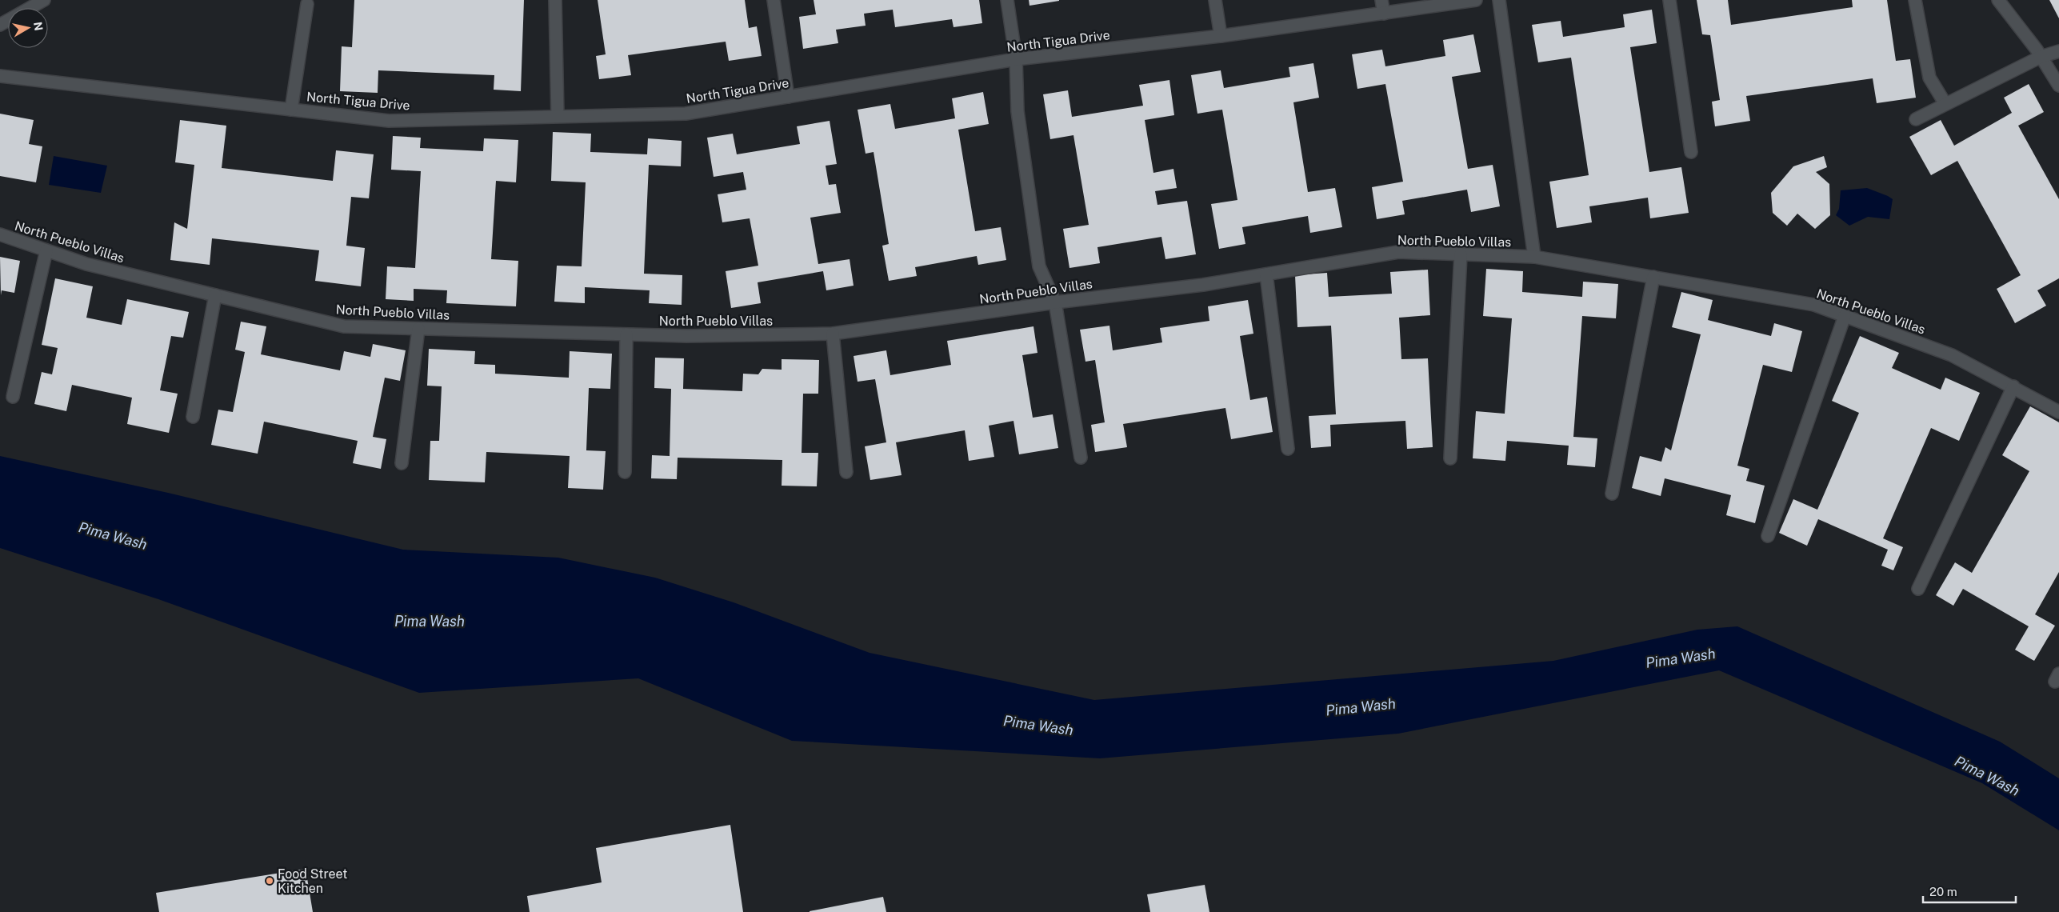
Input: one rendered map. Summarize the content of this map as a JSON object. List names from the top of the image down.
{
  "streets": {
    "lane": ["North Tigua Drive", "North Pueblo Villas"]
  },
  "water": ["Pima Wash"],
  "places": ["Food Street Kitchen"],
  "scale_bar": "20 m",
  "north": "right"
}
